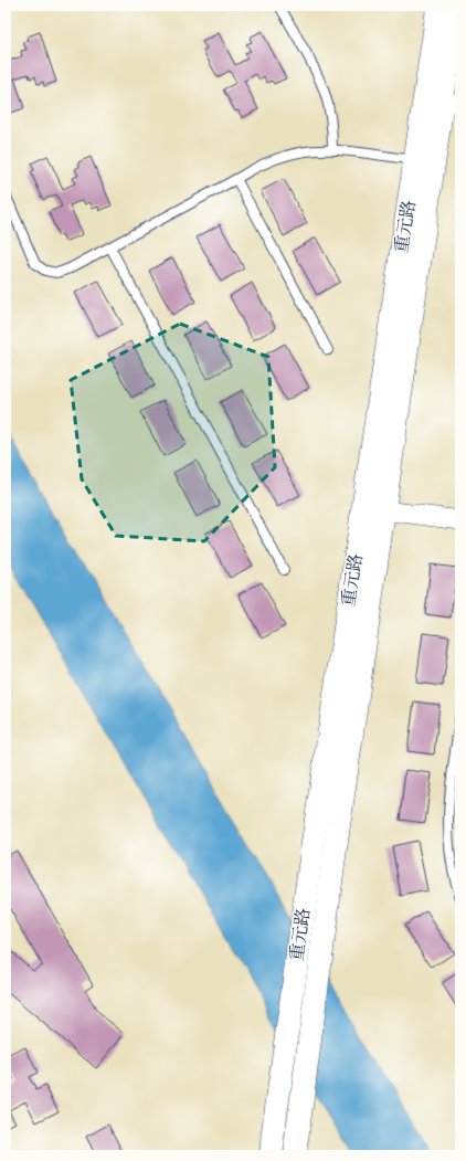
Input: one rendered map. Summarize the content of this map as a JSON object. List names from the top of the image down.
{
  "streets": {
    "street": ["重元路"]
  }
}
